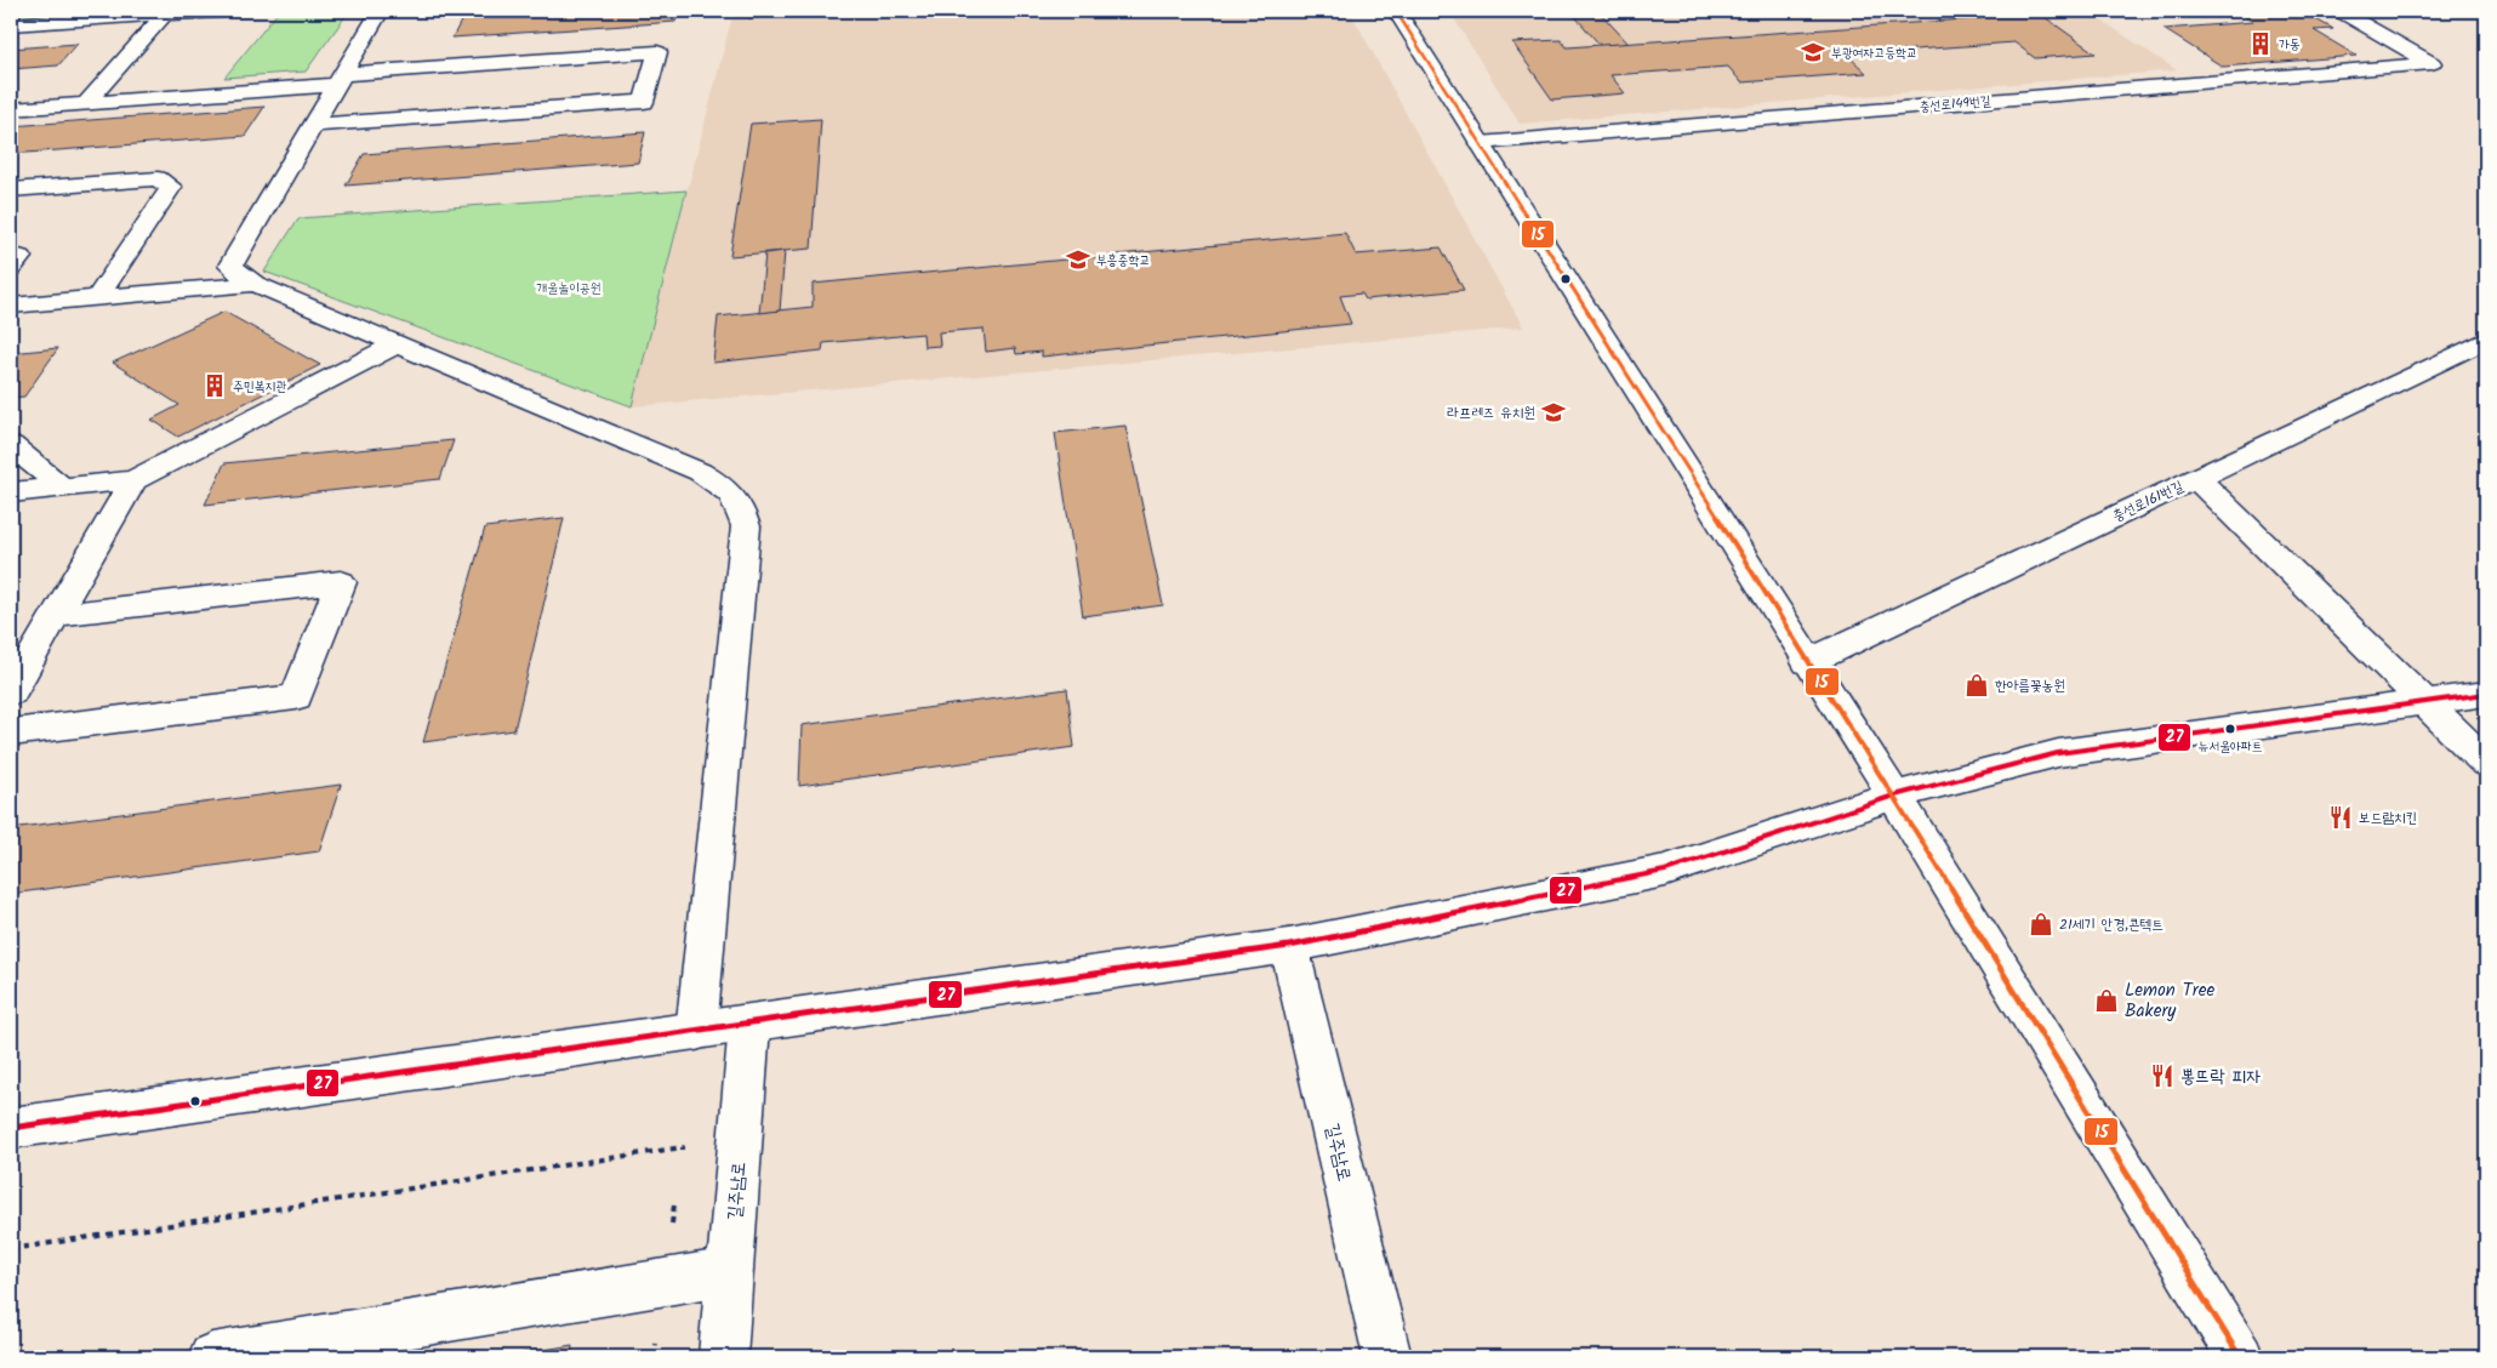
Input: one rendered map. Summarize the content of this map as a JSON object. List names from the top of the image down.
{
  "streets": {
    "street": ["충선로149번길", "충선로161번길", "길주남로"]
  },
  "parks": ["개울놀이공원"],
  "places": {
    "building": ["가동", "주민복지관"],
    "school or university": ["부광여자고등학교", "부흥중학교", "라프레즈 유치원"],
    "shop": ["한아름꽃농원", "21세기 안경,콘텍트", "Lemon Tree Bakery"],
    "other": ["뉴서울아파트"],
    "restaurant": ["보드람치킨", "뽕뜨락 피자"]
  },
  "lines": ["transit line 15", "transit line 27"]
}
